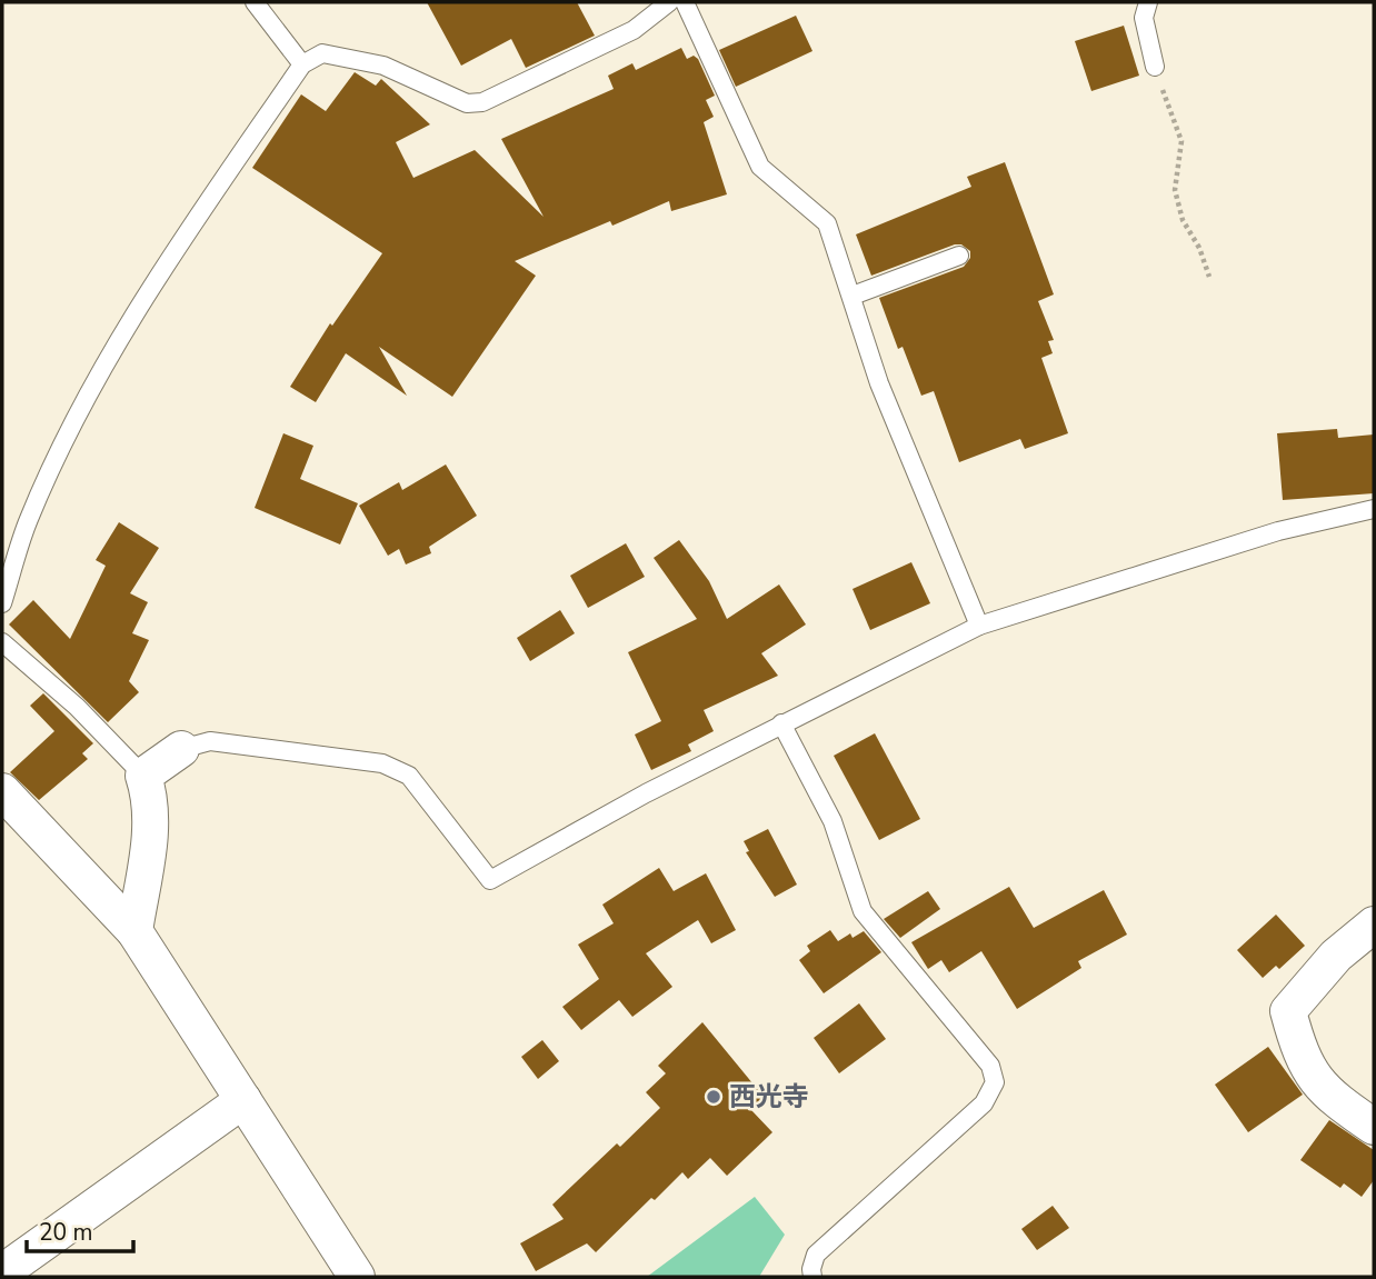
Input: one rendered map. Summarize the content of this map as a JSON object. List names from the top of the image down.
{
  "places": ["西光寺"],
  "scale_bar": "20 m"
}
